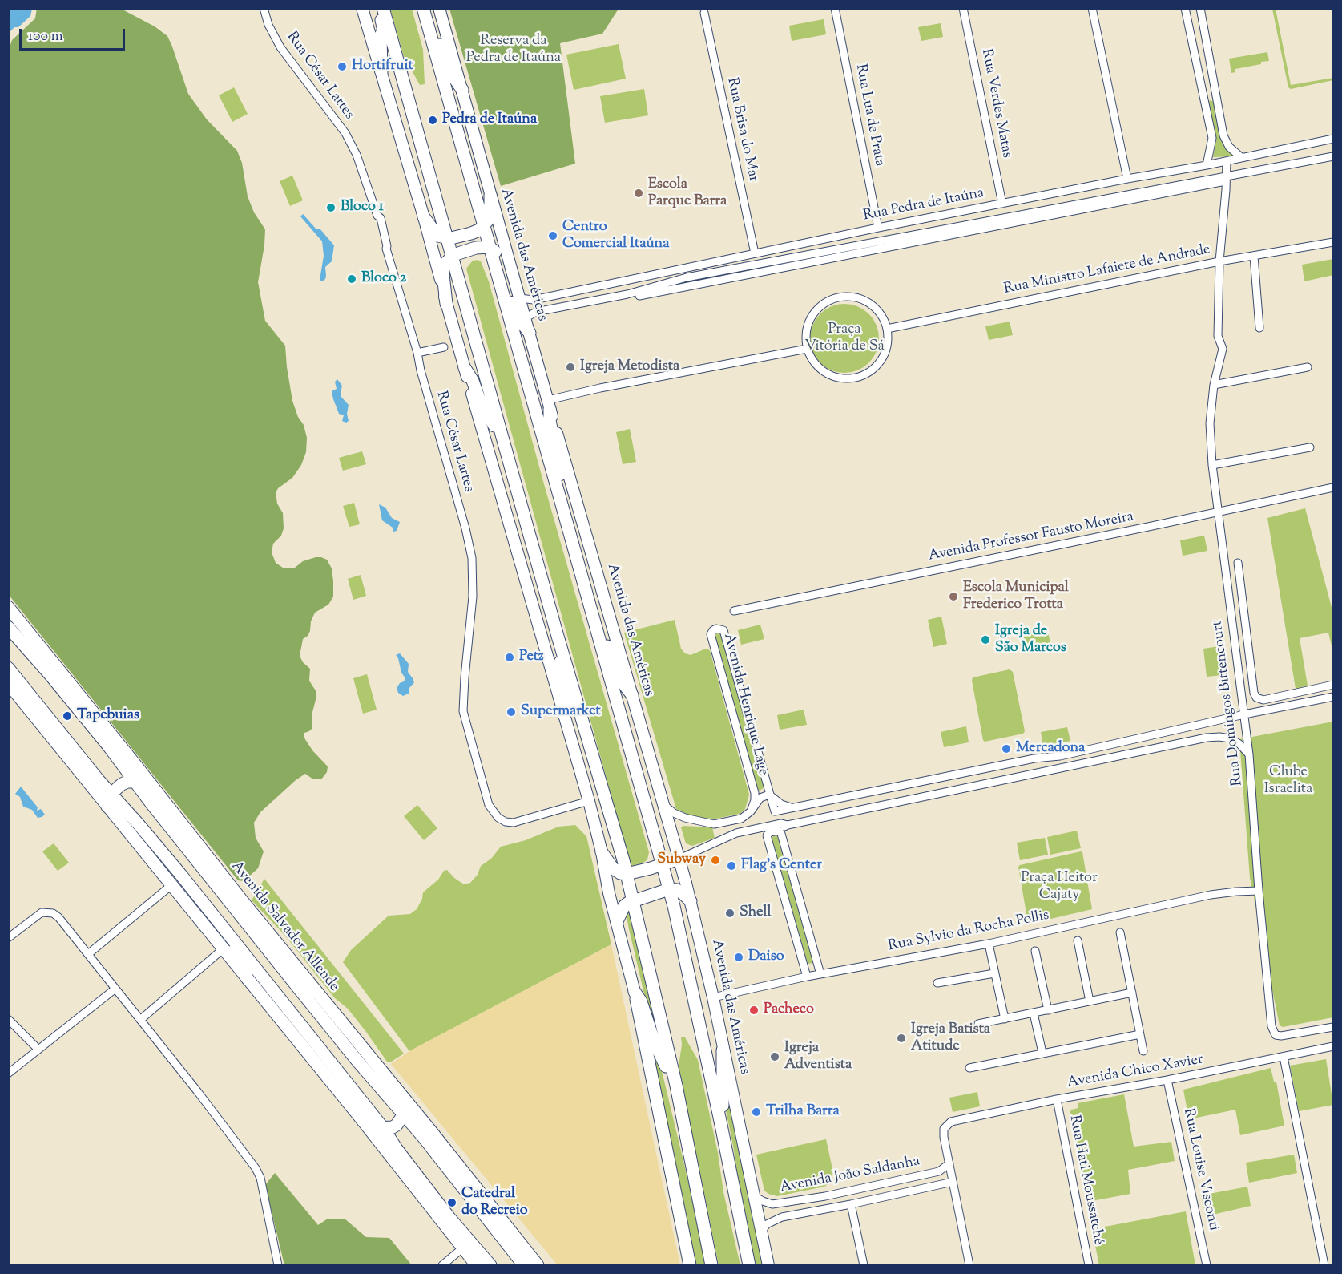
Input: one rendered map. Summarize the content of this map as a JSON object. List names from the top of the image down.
{
  "streets": {
    "main road": ["Avenida das Américas", "Avenida Salvador Allende"],
    "street": [
      "Rua César Lattes",
      "Rua Verdes Matas",
      "Rua Lua de Prata",
      "Rua Brisa do Mar",
      "Rua Pedra de Itaúna",
      "Rua Ministro Lafaiete de Andrade",
      "Avenida Professor Fausto Moreira",
      "Rua Domingos Bittencourt",
      "Avenida Henrique Lage",
      "Rua Sylvio da Rocha Pollis",
      "Avenida Chico Xavier",
      "Rua Louise Visconti",
      "Avenida João Saldanha",
      "Rua Hati Moussatché"
    ]
  },
  "crossings": [
    ["Rua Verdes Matas", "Rua Pedra de Itaúna"],
    ["Rua Lua de Prata", "Rua Pedra de Itaúna"],
    ["Rua Brisa do Mar", "Rua Pedra de Itaúna"],
    ["Rua Pedra de Itaúna", "Avenida das Américas"],
    ["Rua Pedra de Itaúna", "Rua Domingos Bittencourt"],
    ["Avenida das Américas", "Rua Sylvio da Rocha Pollis"],
    ["Avenida das Américas", "Avenida João Saldanha"],
    ["Rua Ministro Lafaiete de Andrade", "Rua Domingos Bittencourt"],
    ["Avenida Professor Fausto Moreira", "Rua Domingos Bittencourt"],
    ["Rua Domingos Bittencourt", "Rua Sylvio da Rocha Pollis"],
    ["Avenida Chico Xavier", "Rua Louise Visconti"],
    ["Avenida Chico Xavier", "Avenida João Saldanha"],
    ["Avenida Chico Xavier", "Rua Hati Moussatché"]
  ],
  "parks": [
    "Reserva da Pedra de Itaúna",
    "Praça Vitória de Sá",
    "Clube Israelita",
    "Praça Heitor Cajaty"
  ],
  "places": [
    "Hortifruit",
    "Pedra de Itaúna",
    "Escola Parque Barra",
    "Bloco 1",
    "Centro Comercial Itaúna",
    "Bloco 2",
    "Igreja Metodista",
    "Escola Municipal Frederico Trotta",
    "Igreja de São Marcos",
    "Petz",
    "Supermarket",
    "Tapebuias",
    "Mercadona",
    "Subway",
    "Flag's Center",
    "Shell",
    "Daiso",
    "Pacheco",
    "Igreja Batista Atitude",
    "Igreja Adventista",
    "Trilha Barra",
    "Catedral do Recreio"
  ],
  "scale_bar": "100 m"
}
